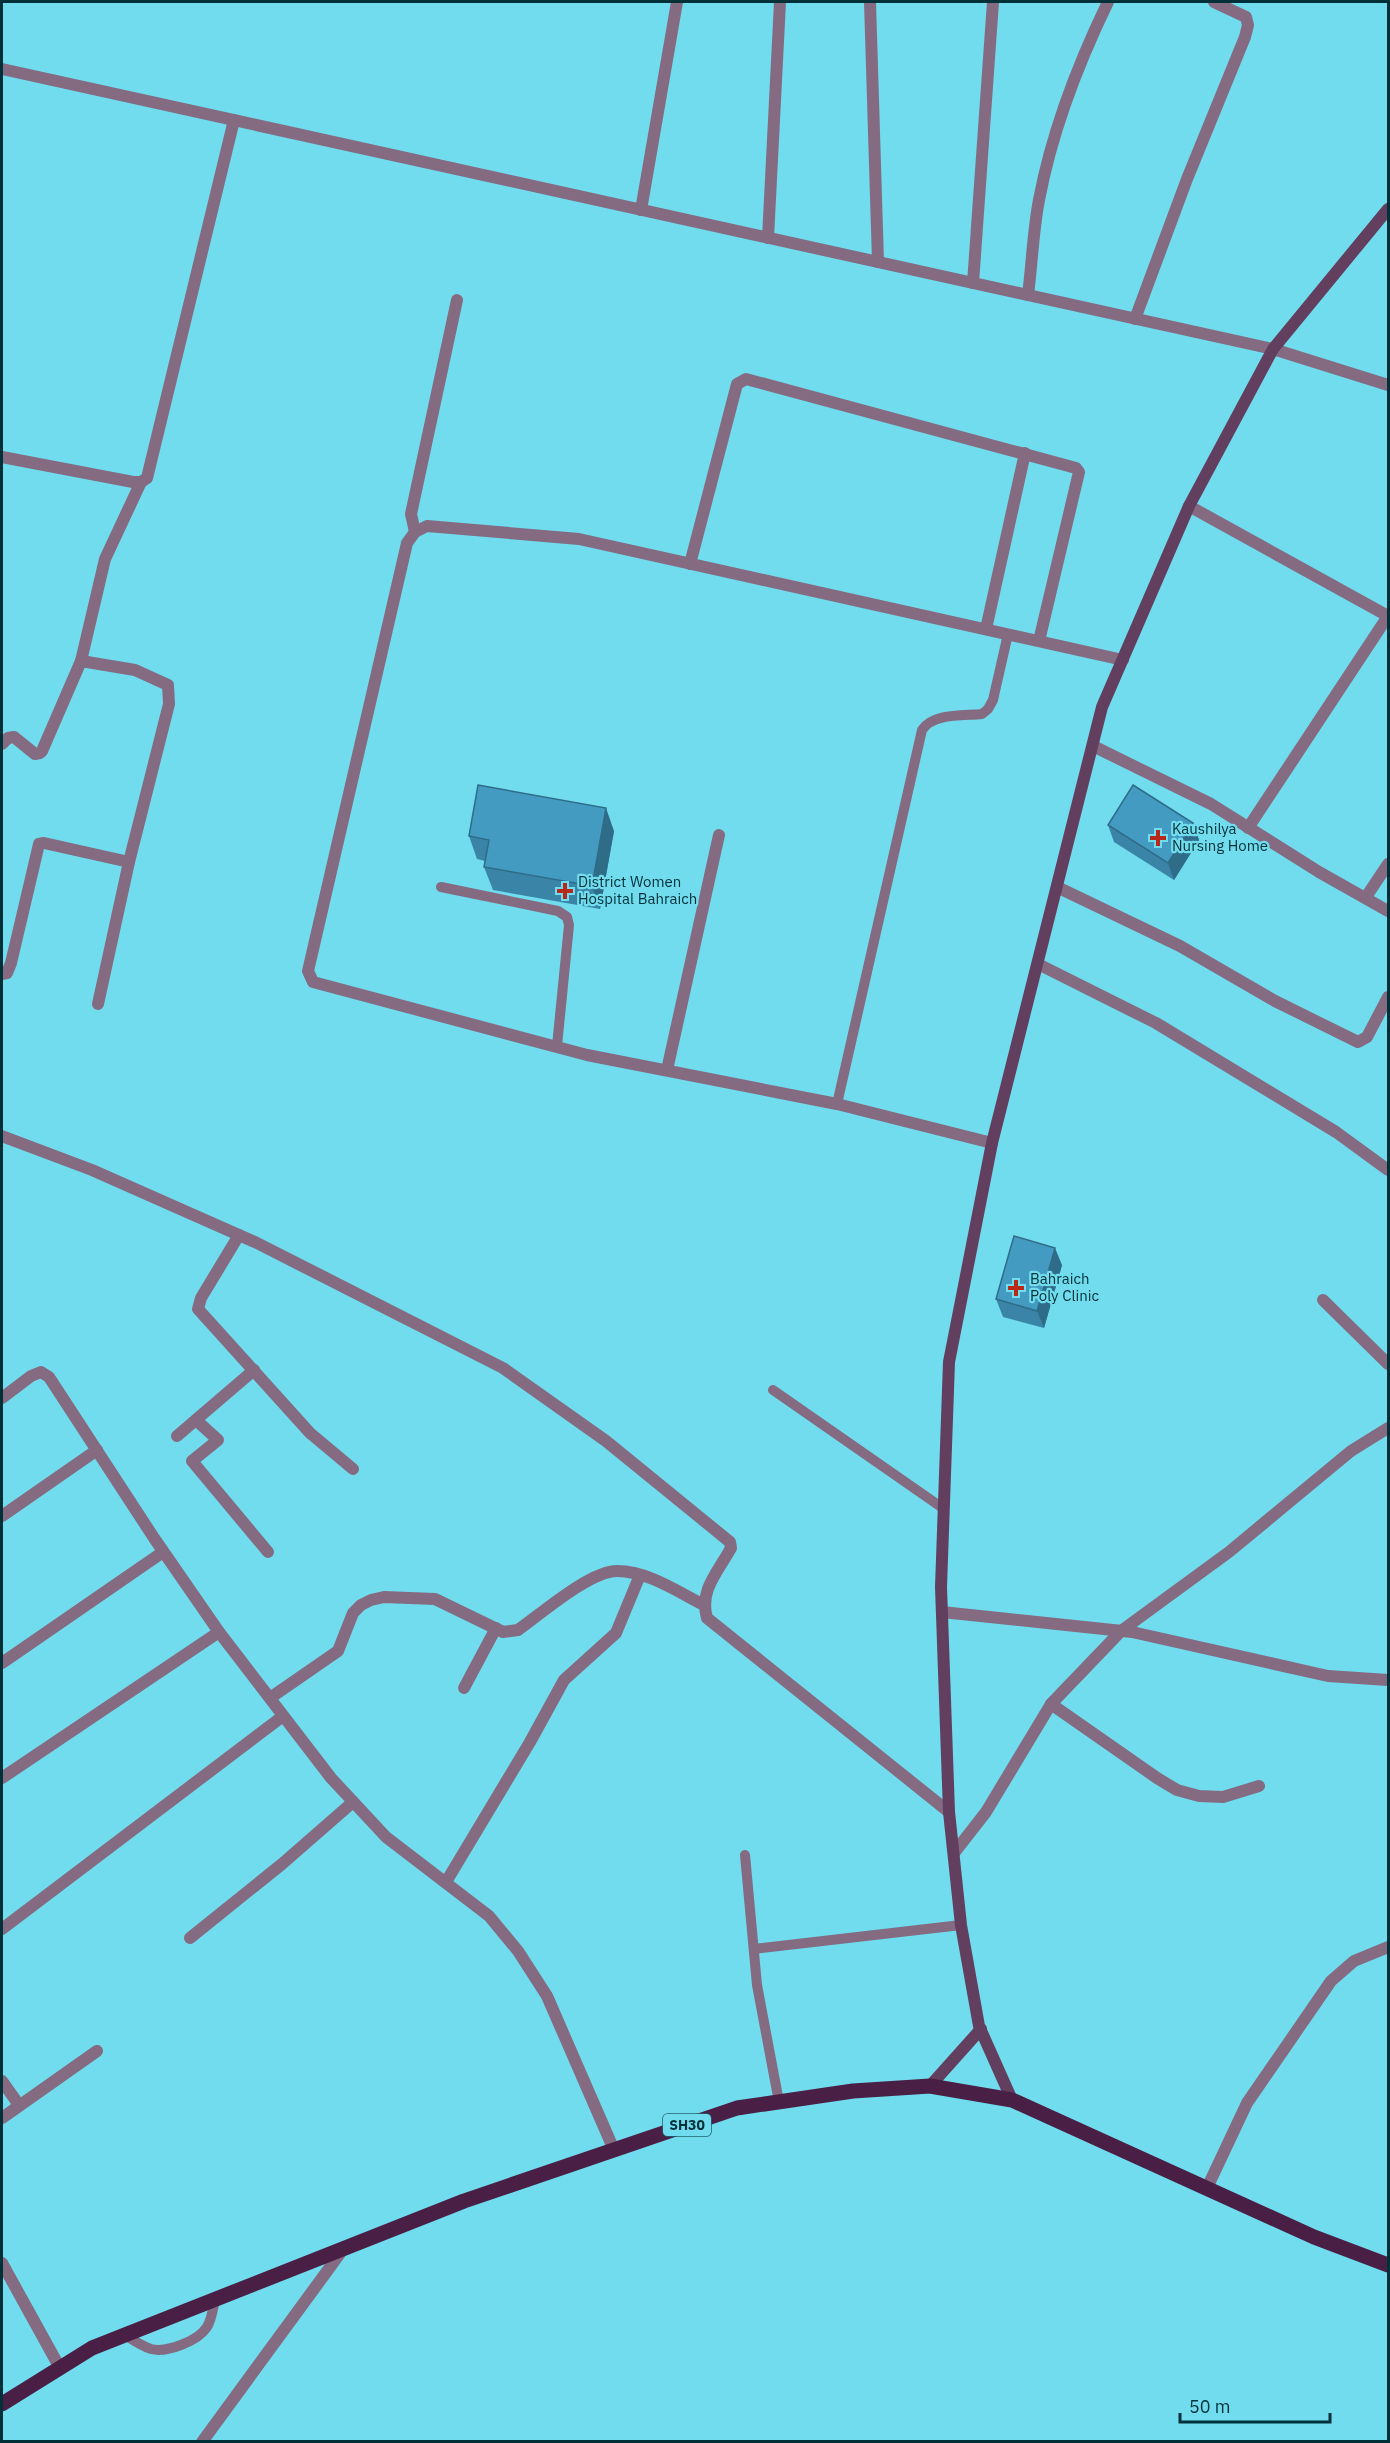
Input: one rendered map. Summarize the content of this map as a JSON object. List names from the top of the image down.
{
  "streets": {
    "main road": ["SH30"]
  },
  "places": {
    "health": ["Kaushilya Nursing Home", "District Women Hospital Bahraich", "Bahraich Poly Clinic"]
  },
  "scale_bar": "50 m"
}
